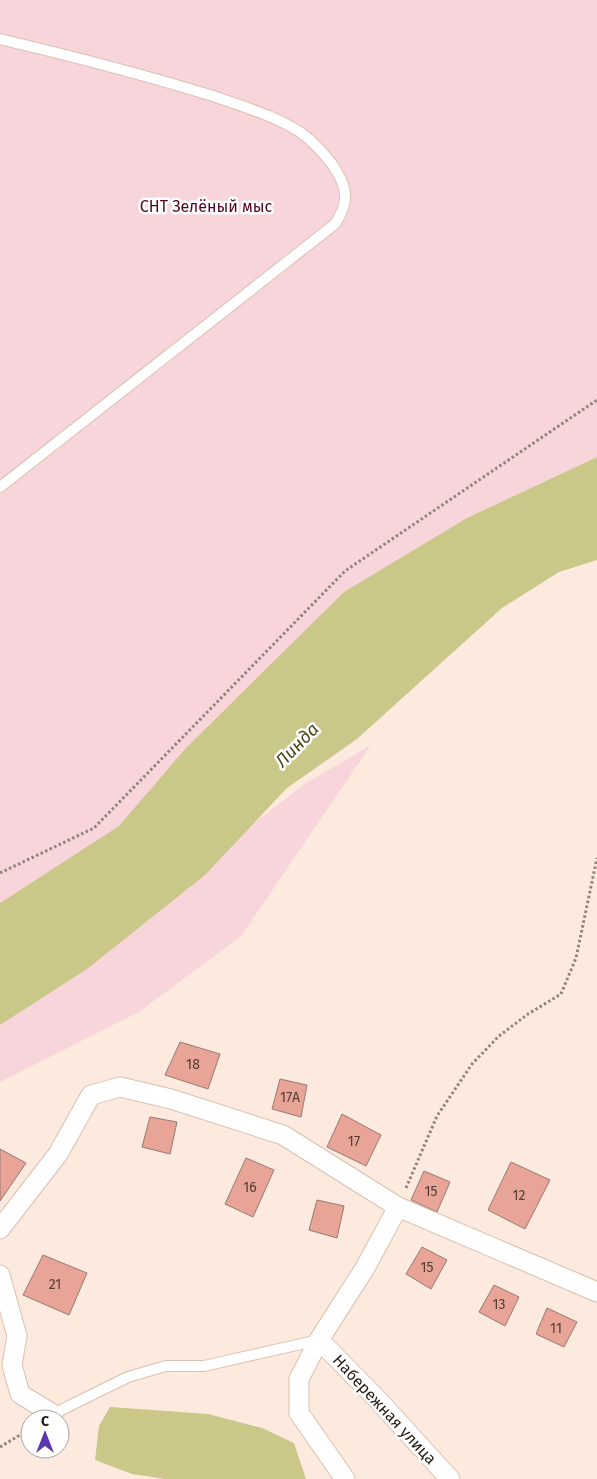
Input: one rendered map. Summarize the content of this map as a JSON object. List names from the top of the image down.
{
  "streets": {
    "street": ["Набережная улица"]
  },
  "water": ["Линда"],
  "parks": ["СНТ Зелёный мыс"],
  "house_numbers": [
    "18",
    "17А",
    "17",
    "16",
    "15",
    "12",
    "15",
    "21",
    "13",
    "11"
  ],
  "north": "top"
}
